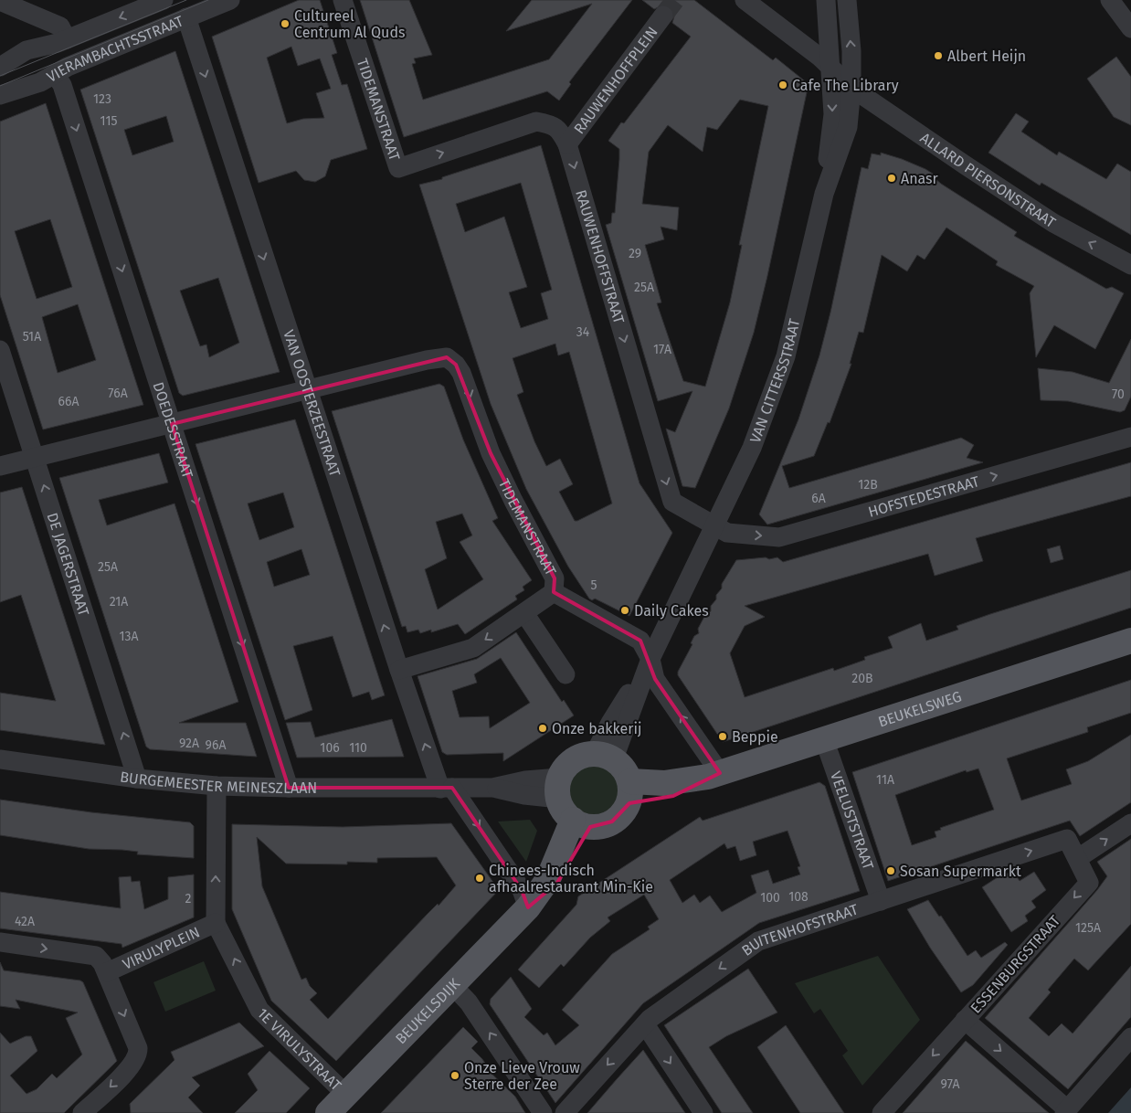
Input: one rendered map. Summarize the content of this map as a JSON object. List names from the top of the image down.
{
  "streets": {
    "main road": ["BEUKELSWEG", "BEUKELSDIJK"],
    "street": [
      "VIERAMBACHTSSTRAAT",
      "RAUWENHOFFPLEIN",
      "TIDEMANSTRAAT",
      "ALLARD PIERSONSTRAAT",
      "RAUWENHOFFSTRAAT",
      "VAN CITTERSSTRAAT",
      "VAN OOSTERZEESTRAAT",
      "DOEDESSTRAAT",
      "HOFSTEDESTRAAT",
      "DE JAGERSTRAAT",
      "BURGEMEESTER MEINESZLAAN",
      "VEELUSTSTRAAT",
      "BUITENHOFSTRAAT",
      "VIRULYPLEIN",
      "ESSENBURGSTRAAT",
      "1E VIRULYSTRAAT"
    ]
  },
  "crossings": [
    ["VIERAMBACHTSSTRAAT", "VAN OOSTERZEESTRAAT"],
    ["VIERAMBACHTSSTRAAT", "DOEDESSTRAAT"],
    ["RAUWENHOFFPLEIN", "RAUWENHOFFSTRAAT"],
    ["TIDEMANSTRAAT", "RAUWENHOFFSTRAAT"],
    ["TIDEMANSTRAAT", "VAN CITTERSSTRAAT"],
    ["TIDEMANSTRAAT", "VAN OOSTERZEESTRAAT"],
    ["TIDEMANSTRAAT", "BEUKELSWEG"],
    ["ALLARD PIERSONSTRAAT", "VAN CITTERSSTRAAT"],
    ["RAUWENHOFFSTRAAT", "VAN CITTERSSTRAAT"],
    ["RAUWENHOFFSTRAAT", "HOFSTEDESTRAAT"],
    ["VAN CITTERSSTRAAT", "HOFSTEDESTRAAT"],
    ["VAN CITTERSSTRAAT", "BEUKELSWEG"],
    ["VAN CITTERSSTRAAT", "BURGEMEESTER MEINESZLAAN"],
    ["VAN CITTERSSTRAAT", "BEUKELSDIJK"],
    ["VAN OOSTERZEESTRAAT", "BURGEMEESTER MEINESZLAAN"],
    ["VAN OOSTERZEESTRAAT", "BEUKELSDIJK"],
    ["DOEDESSTRAAT", "BURGEMEESTER MEINESZLAAN"],
    ["DE JAGERSTRAAT", "BURGEMEESTER MEINESZLAAN"],
    ["BEUKELSWEG", "BURGEMEESTER MEINESZLAAN"],
    ["BEUKELSWEG", "VEELUSTSTRAAT"],
    ["BEUKELSWEG", "BEUKELSDIJK"],
    ["BURGEMEESTER MEINESZLAAN", "BEUKELSDIJK"],
    ["VEELUSTSTRAAT", "BUITENHOFSTRAAT"],
    ["BUITENHOFSTRAAT", "ESSENBURGSTRAAT"],
    ["VIRULYPLEIN", "1E VIRULYSTRAAT"],
    ["BEUKELSDIJK", "1E VIRULYSTRAAT"]
  ],
  "one_way": [
    "ALLARD PIERSONSTRAAT",
    "DOEDESSTRAAT",
    "HOFSTEDESTRAAT",
    "DE JAGERSTRAAT",
    "ESSENBURGSTRAAT"
  ],
  "places": [
    "Cultureel Centrum Al Quds",
    "Albert Heijn",
    "Cafe The Library",
    "Anasr",
    "Daily Cakes",
    "Onze bakkerij",
    "Beppie",
    "Sosan Supermarkt",
    "Chinees-Indisch afhaalrestaurant Min-Kie",
    "Onze Lieve Vrouw Sterre der Zee"
  ],
  "house_numbers": [
    "123",
    "115",
    "29",
    "25A",
    "34",
    "51A",
    "17A",
    "76A",
    "70",
    "66A",
    "12B",
    "6A",
    "25A",
    "5",
    "21A",
    "13A",
    "20B",
    "92A",
    "96A",
    "106",
    "110",
    "11A",
    "108",
    "100",
    "2",
    "42A",
    "125A",
    "97A"
  ]
}
